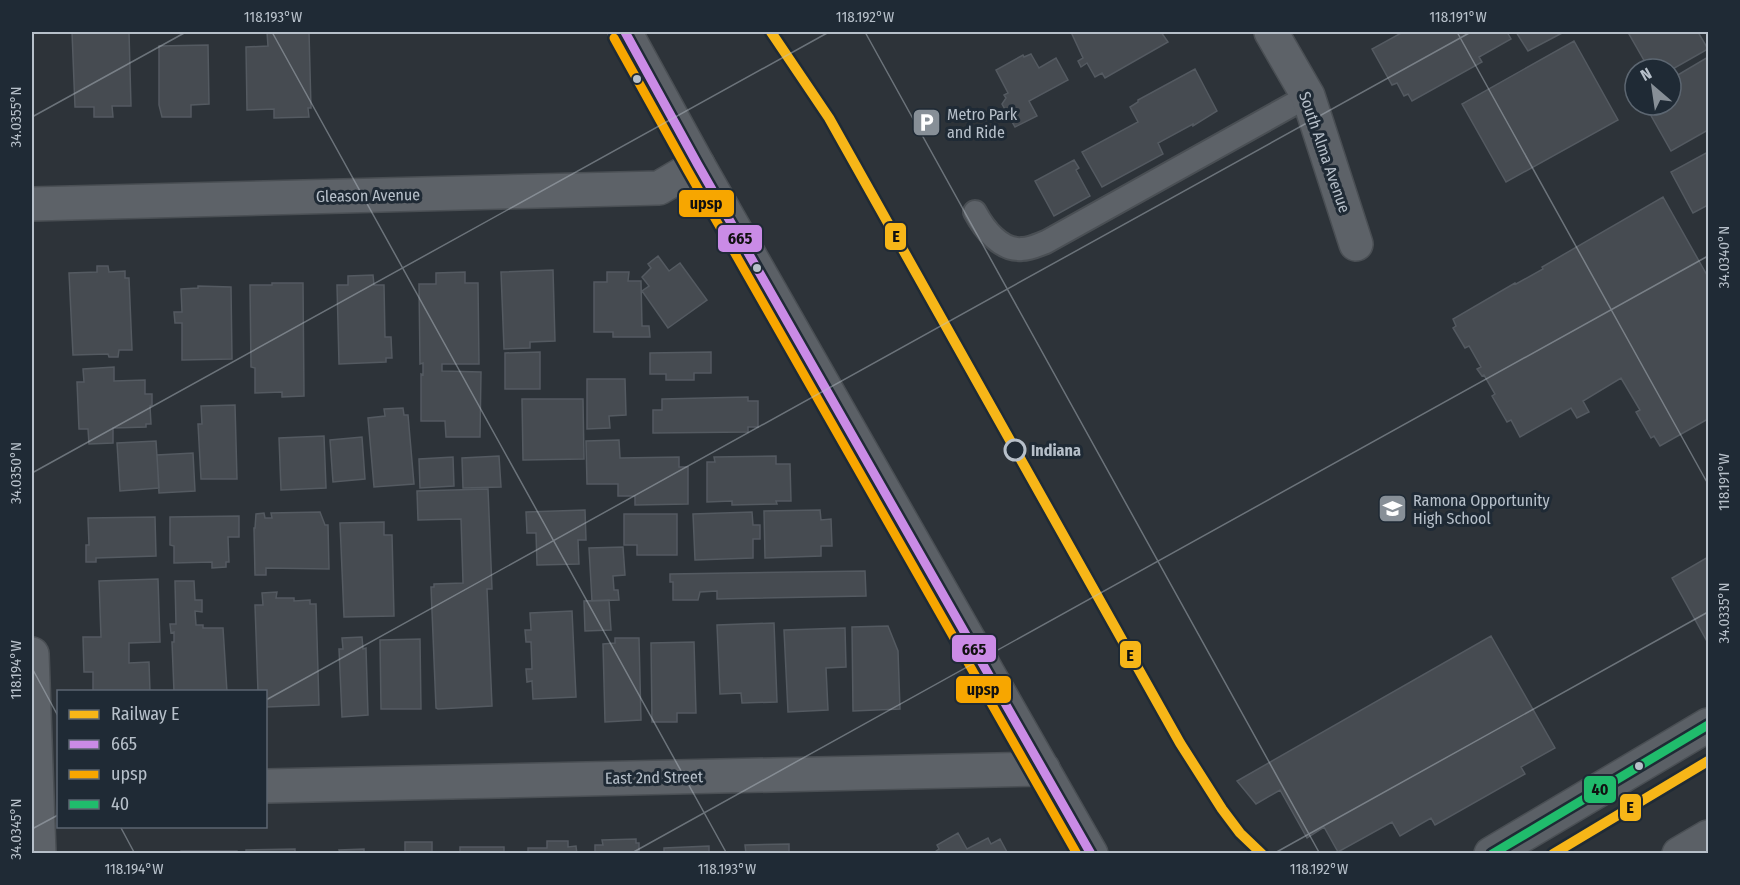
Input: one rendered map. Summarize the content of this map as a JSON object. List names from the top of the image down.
{
  "streets": {
    "street": ["South Alma Avenue", "Gleason Avenue", "East 2nd Street"]
  },
  "places": {
    "parking": ["Metro Park and Ride"],
    "other": ["Indiana"],
    "school or university": ["Ramona Opportunity High School"]
  },
  "lines": [
    "rail line E",
    "transit line 665",
    "transit line upsp",
    "transit line 40"
  ],
  "legend": [
    "Railway E",
    "665",
    "upsp",
    "40"
  ],
  "north": "top left",
  "coordinates": [
    "118.193°W",
    "118.192°W",
    "118.191°W",
    "34.0355°N",
    "34.0340°N",
    "34.0350°N",
    "34.0335°N",
    "118.194°W",
    "34.0345°N"
  ]
}
